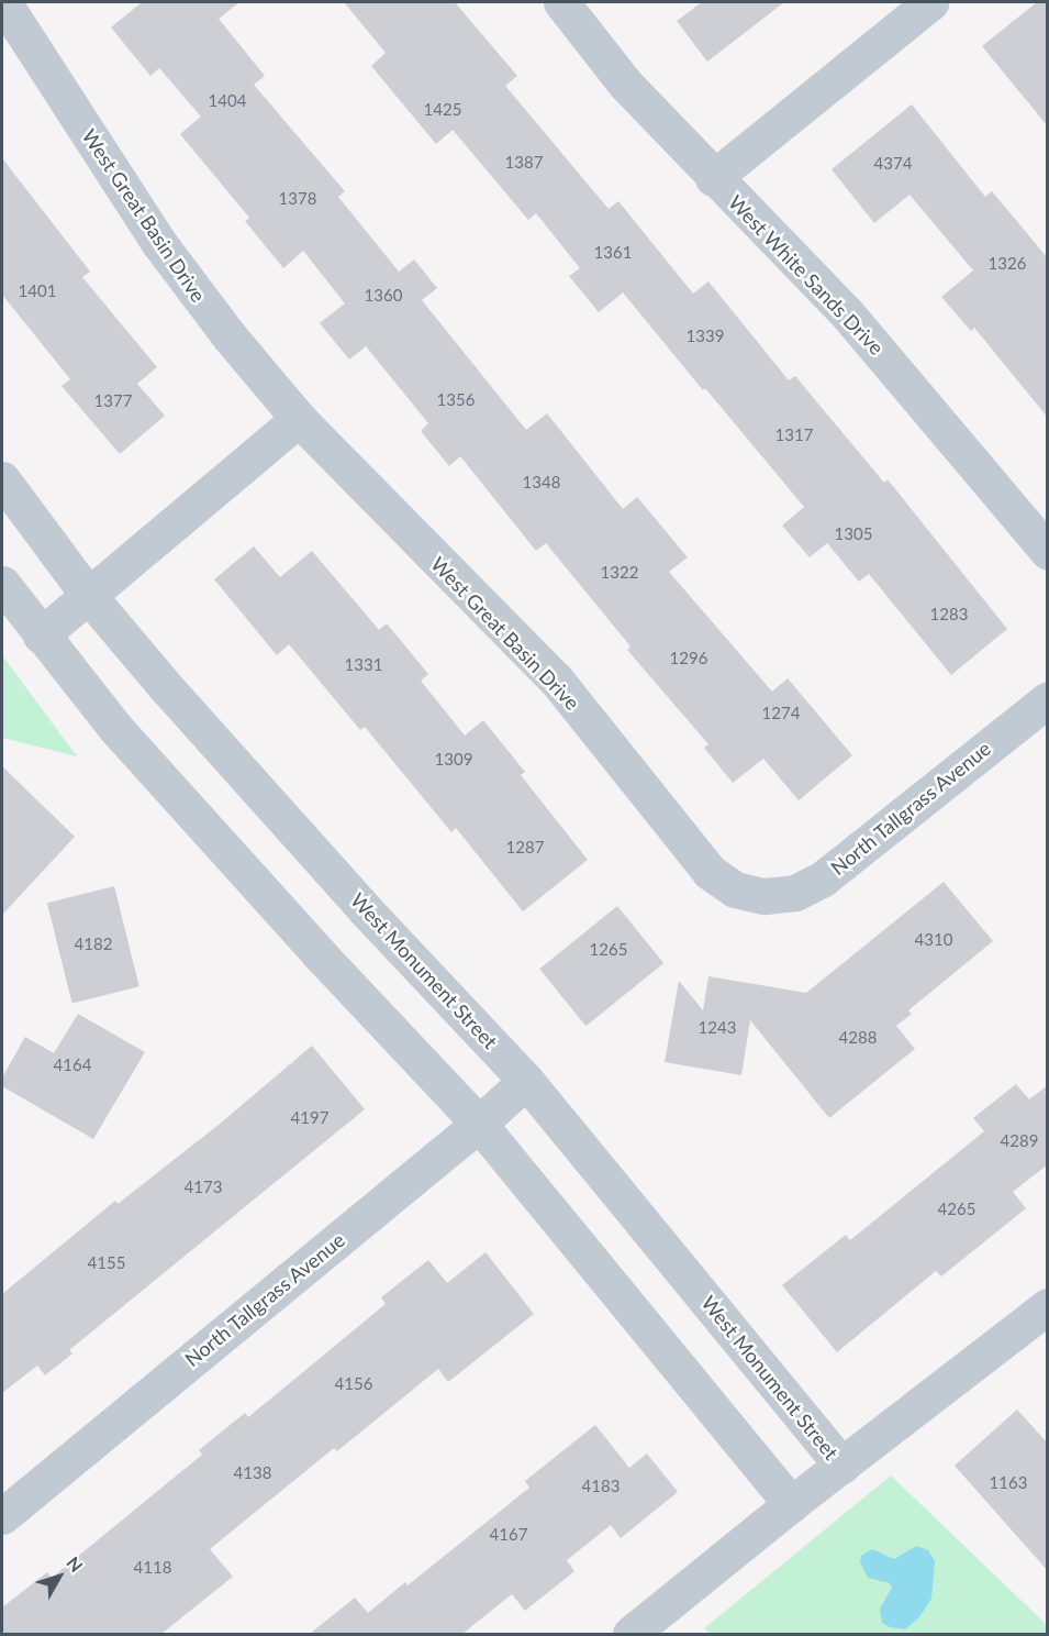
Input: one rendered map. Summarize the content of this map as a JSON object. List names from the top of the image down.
{
  "streets": {
    "street": [
      "West Great Basin Drive",
      "West White Sands Drive",
      "North Tallgrass Avenue",
      "West Monument Street"
    ]
  },
  "crossings": [
    ["West Great Basin Drive", "North Tallgrass Avenue"],
    ["North Tallgrass Avenue", "West Monument Street"]
  ],
  "house_numbers": [
    "1404",
    "1425",
    "1387",
    "4374",
    "1378",
    "1361",
    "1326",
    "1401",
    "1360",
    "1339",
    "1356",
    "1377",
    "1317",
    "1348",
    "1305",
    "1322",
    "1283",
    "1296",
    "1331",
    "1274",
    "1309",
    "1287",
    "4310",
    "4182",
    "1265",
    "1243",
    "4288",
    "4164",
    "4197",
    "4289",
    "4173",
    "4265",
    "4155",
    "4156",
    "4138",
    "1163",
    "4183",
    "4167",
    "4118"
  ],
  "north": "top right"
}
